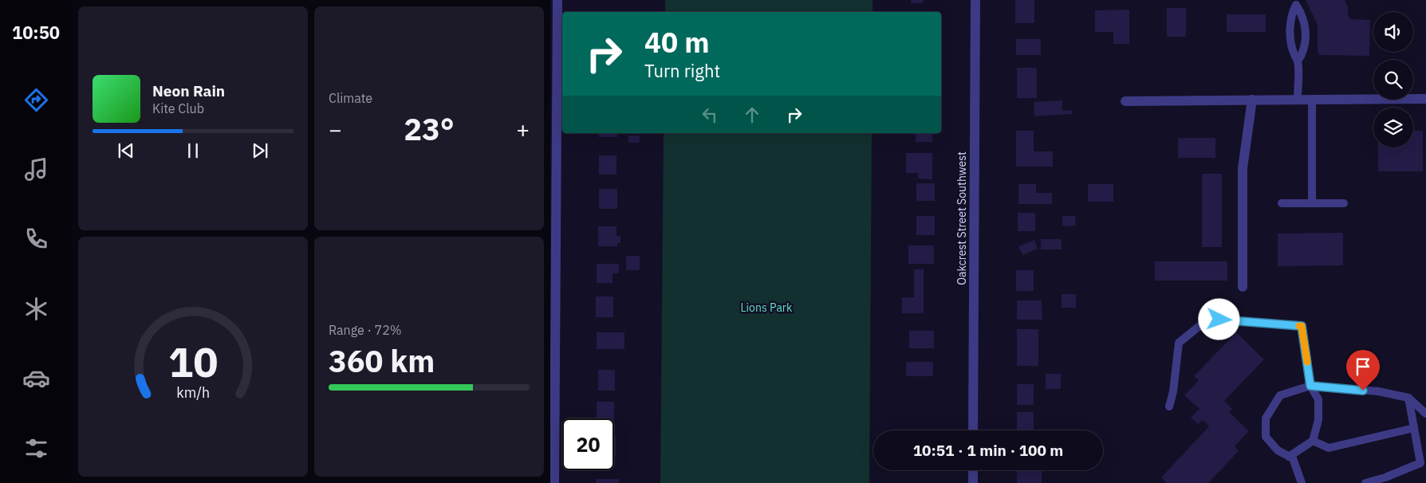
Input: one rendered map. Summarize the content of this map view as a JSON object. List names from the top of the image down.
{
  "streets": {
    "street": ["Oakcrest Street Southwest"]
  },
  "parks": ["Lions Park"],
  "page": {
    "tabs": "10:50",
    "tile": [
      "Climate",
      ["Range · 72%", "360 km"]
    ],
    "turn": ["40 m", "Turn right"],
    "song": ["Neon Rain", "Kite Club"],
    "heat": ["−", "23°", "+"],
    "limit": "20",
    "trip": "10:51 · 1 min · 100 m",
    "gauge": ["10", "km/h"]
  }
}
